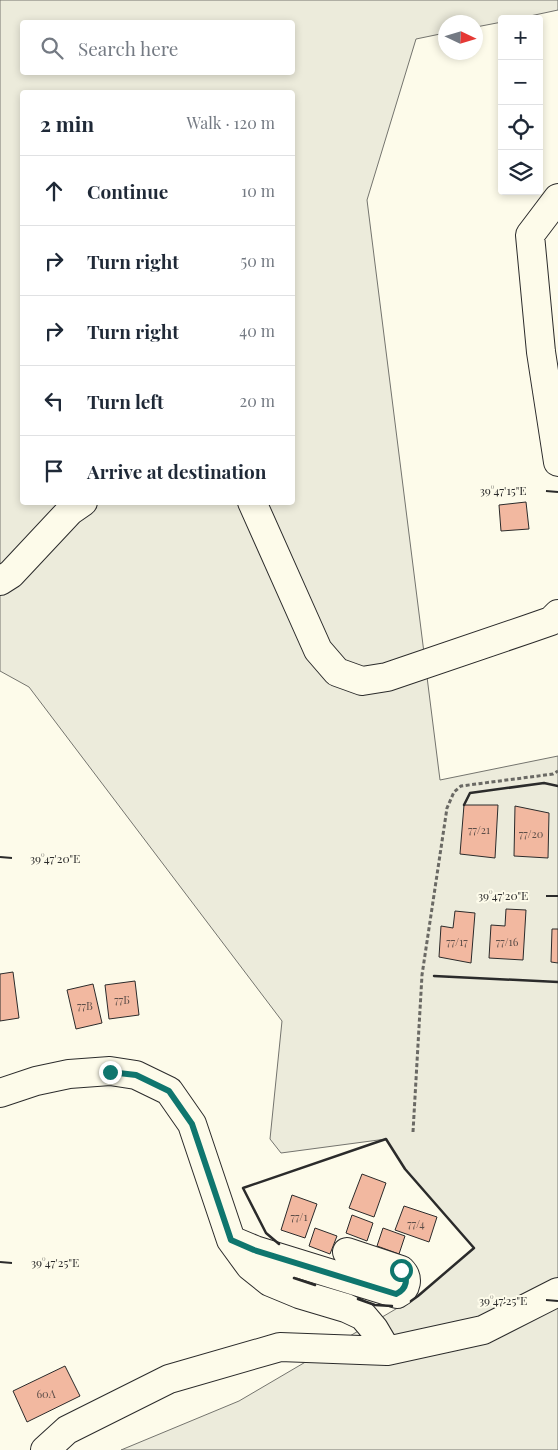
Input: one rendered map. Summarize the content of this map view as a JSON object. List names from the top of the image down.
{
  "house_numbers": [
    "77/21",
    "77/20",
    "77/17",
    "77/16",
    "77Б",
    "77В",
    "77/1",
    "77/4",
    "60А"
  ],
  "north": "right",
  "page": {
    "map_buttons": ["+", "−"],
    "search": "Search here",
    "heading": ["2 min", "Walk · 120 m"],
    "list": [
      ["Continue", "10 m"],
      ["Turn right", "50 m"],
      ["Turn right", "40 m"],
      ["Turn left", "20 m"],
      "Arrive at destination"
    ]
  },
  "coordinates": ["39°47'15\"E", "39°47'20\"E", "39°47'25\"E"]
}
